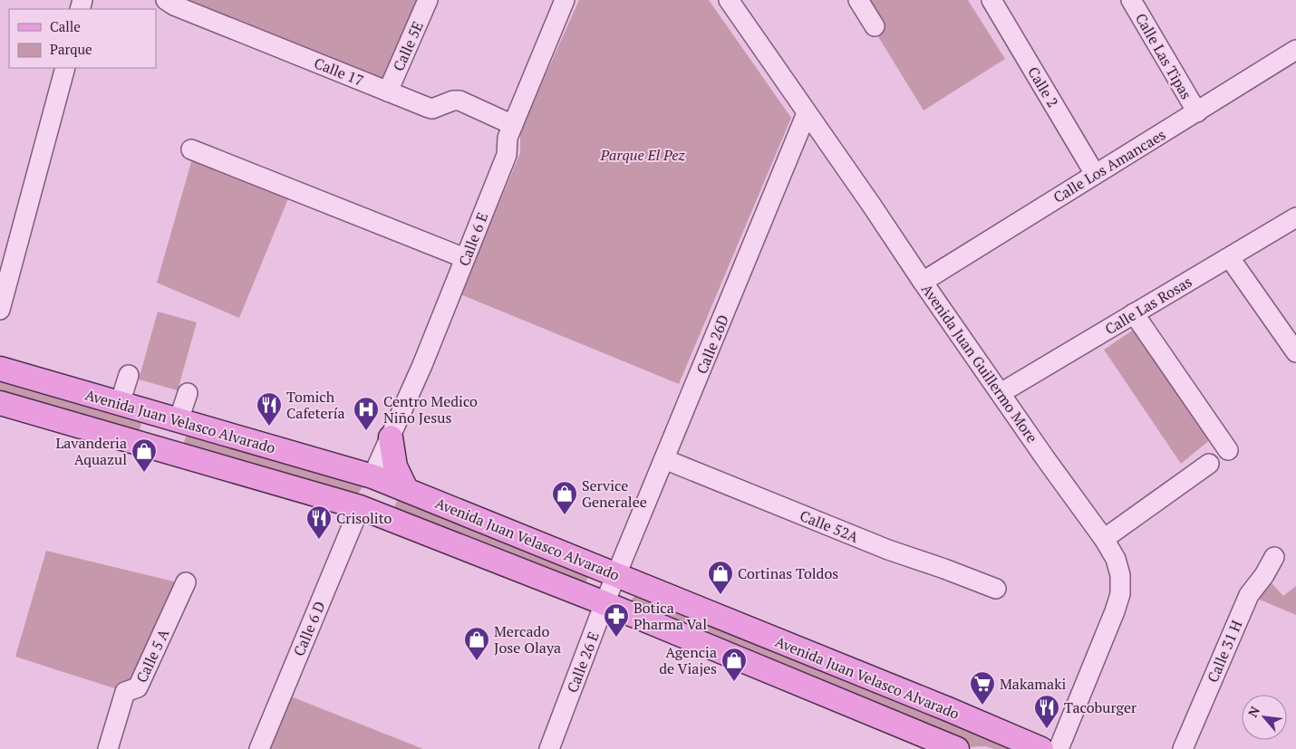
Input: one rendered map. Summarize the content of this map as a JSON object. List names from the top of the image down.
{
  "streets": {
    "main road": ["Avenida Juan Velasco Alvarado"],
    "street": [
      "Calle 5E",
      "Calle Las Tipas",
      "Calle 17",
      "Calle 2",
      "Calle Los Amancaes",
      "Calle 6 E",
      "Calle Las Rosas",
      "Calle 26D",
      "Avenida Juan Guillermo More",
      "Calle 52A",
      "Calle 6 D",
      "Calle 31 H",
      "Calle 5 A",
      "Calle 26 E"
    ]
  },
  "crossings": [
    ["Calle 5E", "Calle 17"],
    ["Calle Las Tipas", "Calle Los Amancaes"],
    ["Calle 17", "Calle 6 E"],
    ["Calle 2", "Calle Los Amancaes"],
    ["Calle Los Amancaes", "Avenida Juan Guillermo More"],
    ["Calle 6 E", "Avenida Juan Velasco Alvarado"],
    ["Calle Las Rosas", "Avenida Juan Guillermo More"],
    ["Calle 26D", "Avenida Juan Guillermo More"],
    ["Calle 26D", "Avenida Juan Velasco Alvarado"],
    ["Calle 26D", "Calle 52A"],
    ["Calle 26D", "Calle 26 E"],
    ["Avenida Juan Velasco Alvarado", "Calle 6 D"],
    ["Avenida Juan Velasco Alvarado", "Calle 26 E"]
  ],
  "parks": ["Parque El Pez"],
  "places": {
    "restaurant": ["Tomich Cafetería", "Crisolito", "Tacoburger"],
    "hospital": ["Centro Medico Niño Jesus"],
    "shop": [
      "Lavanderia Aquazul",
      "Service Generalee",
      "Cortinas Toldos",
      "Mercado Jose Olaya",
      "Agencia de Viajes"
    ],
    "pharmacy": ["Botica Pharma Val"],
    "supermarket": ["Makamaki"]
  },
  "legend": ["Calle", "Parque"],
  "north": "top left"
}
